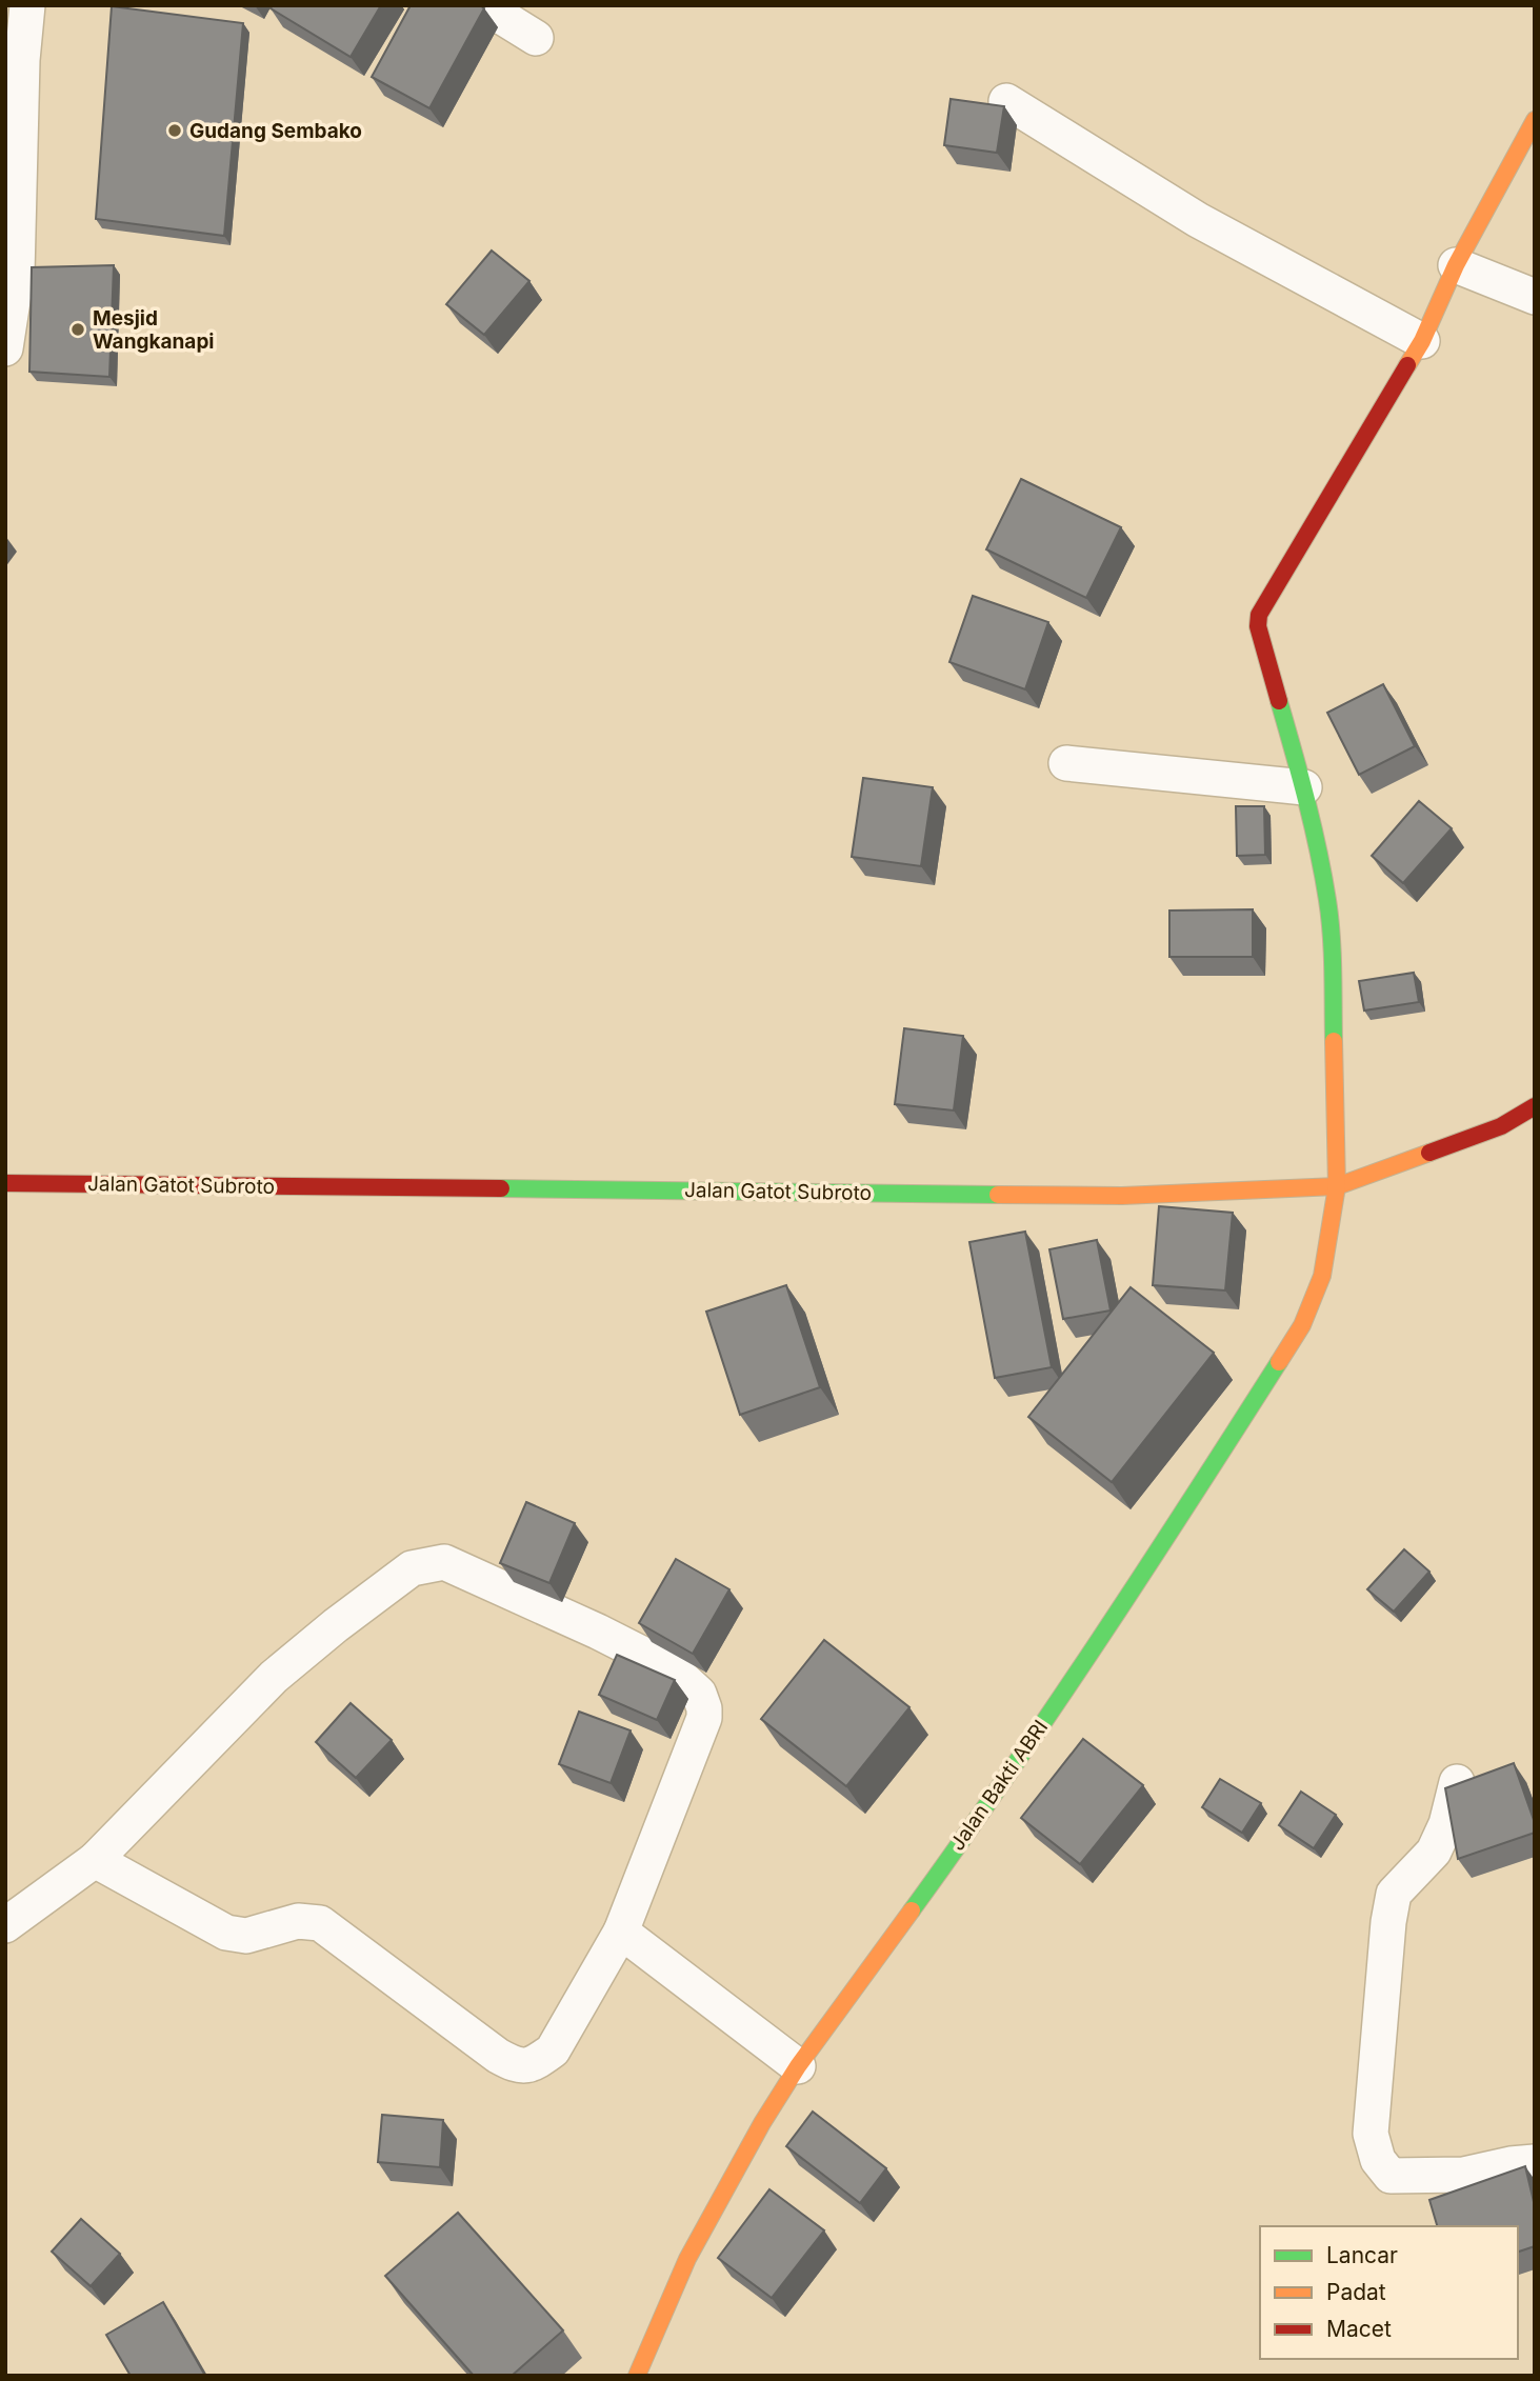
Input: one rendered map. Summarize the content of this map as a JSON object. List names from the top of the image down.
{
  "streets": {
    "street": ["Jalan Gatot Subroto", "Jalan Bakti ABRI"]
  },
  "crossings": [
    ["Jalan Gatot Subroto", "Jalan Bakti ABRI"]
  ],
  "places": ["Gudang Sembako", "Mesjid Wangkanapi"],
  "legend": ["Lancar", "Padat", "Macet"]
}
